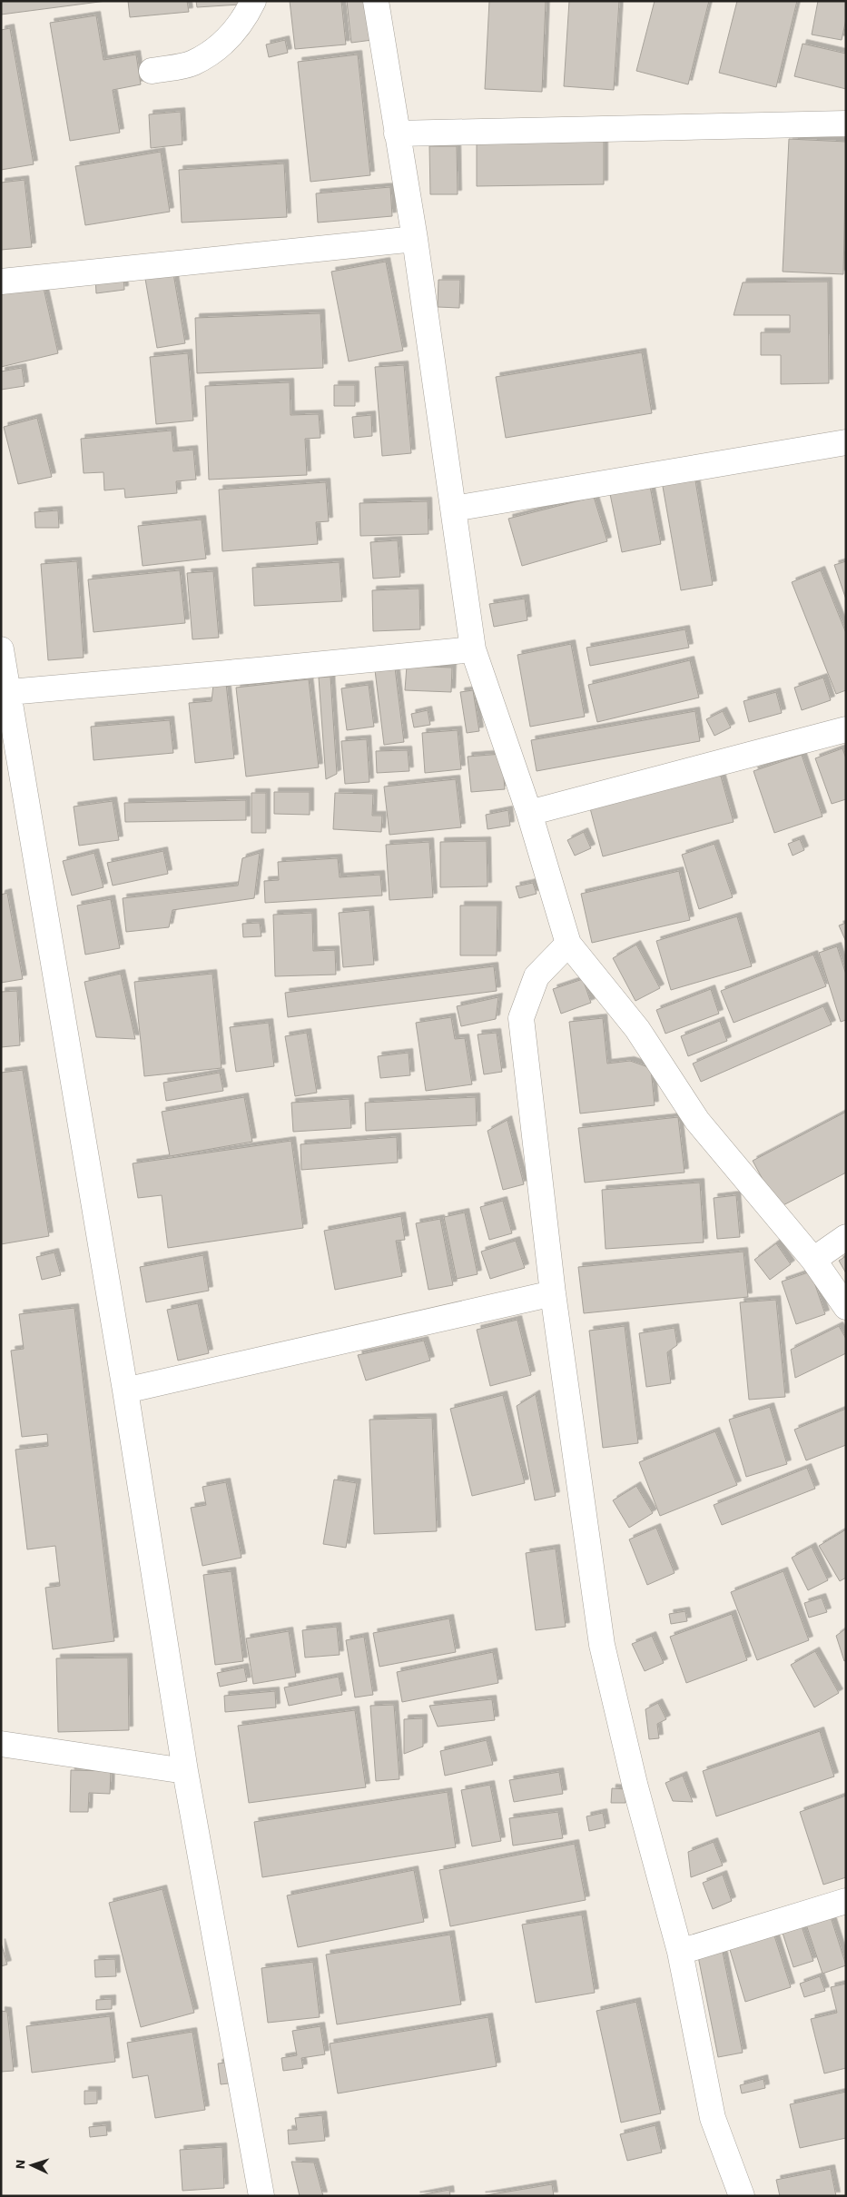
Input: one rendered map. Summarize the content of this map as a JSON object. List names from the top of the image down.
{
  "north": "left"
}
